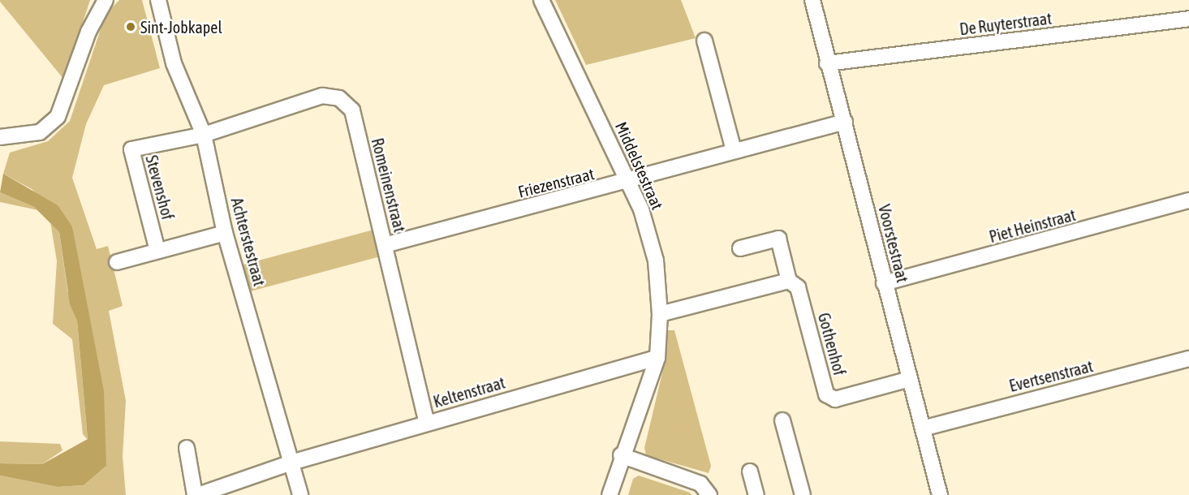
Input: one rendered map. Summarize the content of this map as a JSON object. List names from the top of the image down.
{
  "streets": {
    "street": [
      "De Ruyterstraat",
      "Middelstestraat",
      "Friezenstraat",
      "Romeinenstraat",
      "Stevenshof",
      "Piet Heinstraat",
      "Achterstestraat",
      "Voorstestraat",
      "Gothenhof",
      "Evertsenstraat",
      "Keltenstraat"
    ]
  },
  "crossings": [
    ["De Ruyterstraat", "Voorstestraat"],
    ["Middelstestraat", "Friezenstraat"],
    ["Middelstestraat", "Keltenstraat"],
    ["Friezenstraat", "Romeinenstraat"],
    ["Friezenstraat", "Voorstestraat"],
    ["Romeinenstraat", "Stevenshof"],
    ["Romeinenstraat", "Achterstestraat"],
    ["Romeinenstraat", "Keltenstraat"],
    ["Stevenshof", "Achterstestraat"],
    ["Piet Heinstraat", "Voorstestraat"],
    ["Achterstestraat", "Keltenstraat"],
    ["Voorstestraat", "Gothenhof"],
    ["Voorstestraat", "Evertsenstraat"]
  ],
  "places": ["Sint-Jobkapel"]
}
